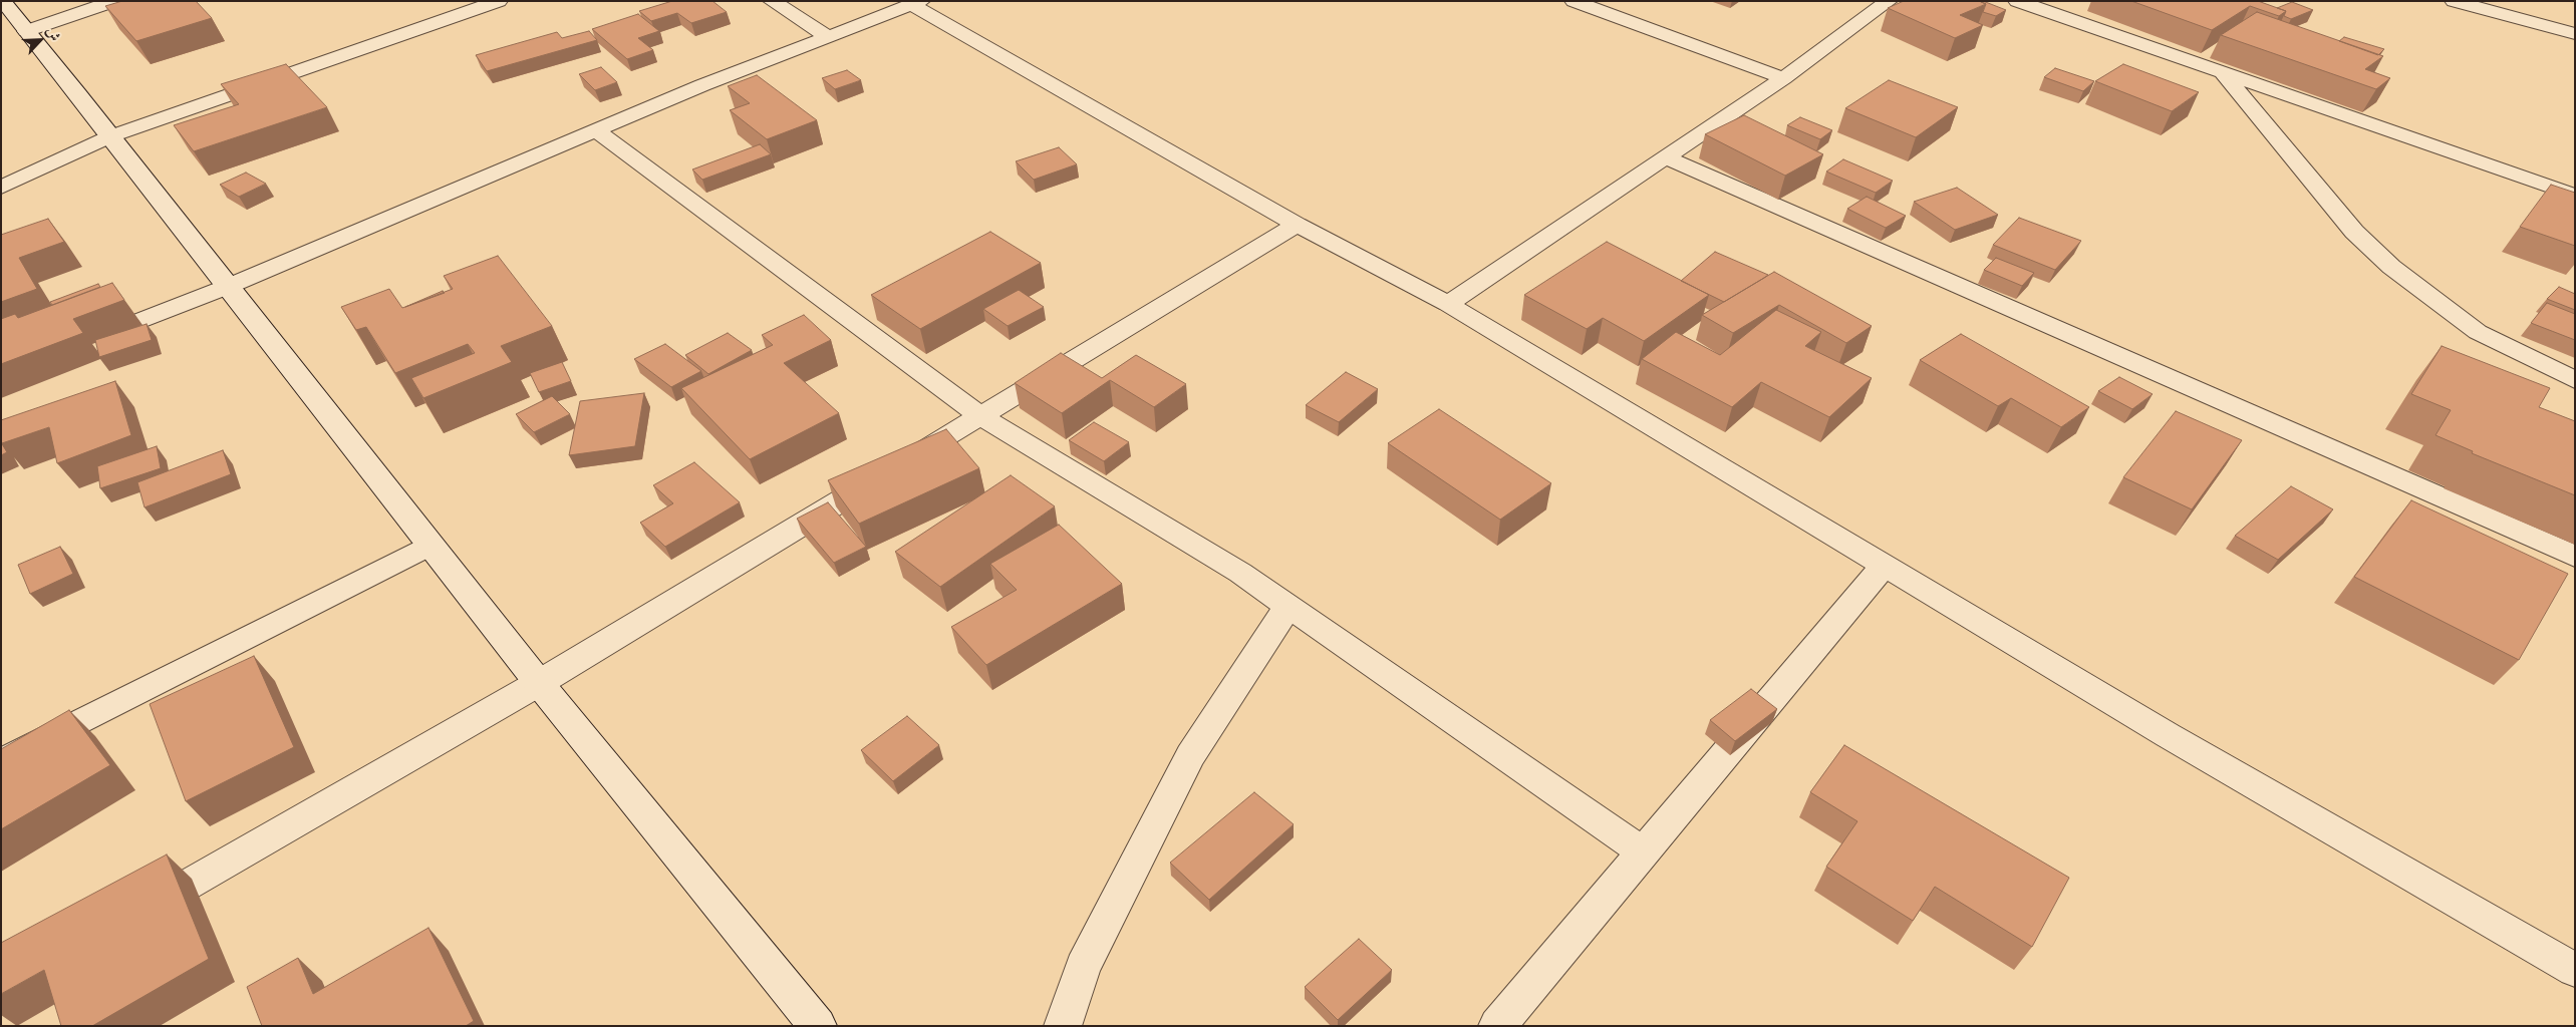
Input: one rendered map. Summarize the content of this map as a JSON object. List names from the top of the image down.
{
  "north": "top right"
}
